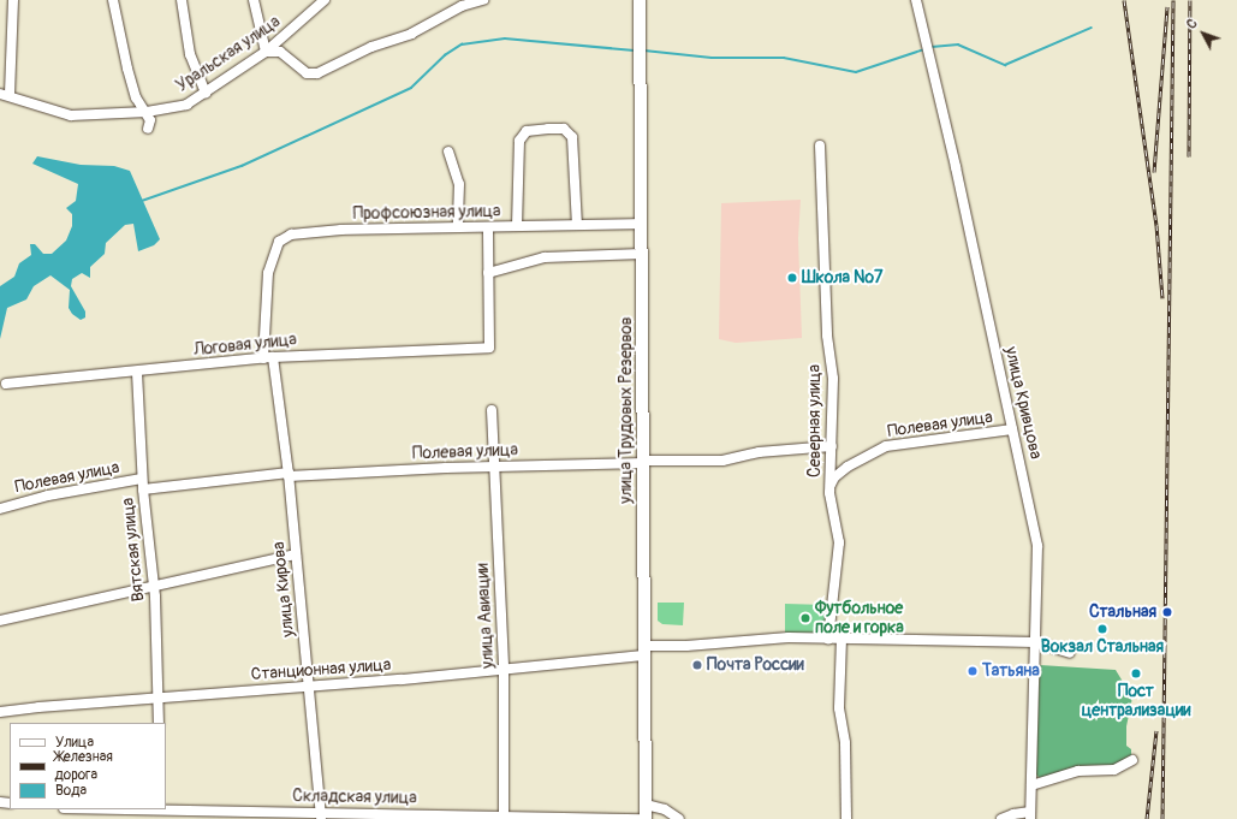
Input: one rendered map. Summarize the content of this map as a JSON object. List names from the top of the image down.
{
  "streets": {
    "main road": ["улица Трудовых Резервов"],
    "street": [
      "Уральская улица",
      "Профсоюзная улица",
      "Логовая улица",
      "улица Кривцова",
      "Северная улица",
      "Полевая улица",
      "Вятская улица",
      "улица Кирова",
      "улица Авиации",
      "Станционная улица",
      "Складская улица"
    ]
  },
  "crossings": [
    ["Профсоюзная улица", "улица Трудовых Резервов"],
    ["Профсоюзная улица", "улица Кирова"],
    ["Логовая улица", "Вятская улица"],
    ["Логовая улица", "улица Кирова"],
    ["улица Кривцова", "Полевая улица"],
    ["улица Кривцова", "Станционная улица"],
    ["улица Трудовых Резервов", "Полевая улица"],
    ["улица Трудовых Резервов", "Станционная улица"],
    ["улица Трудовых Резервов", "Складская улица"],
    ["Северная улица", "Полевая улица"],
    ["Северная улица", "Станционная улица"],
    ["Полевая улица", "Вятская улица"],
    ["Полевая улица", "улица Кирова"],
    ["Полевая улица", "улица Авиации"],
    ["Вятская улица", "Станционная улица"],
    ["улица Кирова", "Станционная улица"],
    ["улица Кирова", "Складская улица"],
    ["улица Авиации", "Станционная улица"],
    ["улица Авиации", "Складская улица"]
  ],
  "places": [
    "Школа №7",
    "Стальная",
    "Футбольное поле и горка",
    "Вокзал Стальная",
    "Почта России",
    "Татьяна",
    "Пост централизации"
  ],
  "legend": ["Улица", "Железная дорога", "Вода"],
  "north": "top left"
}
